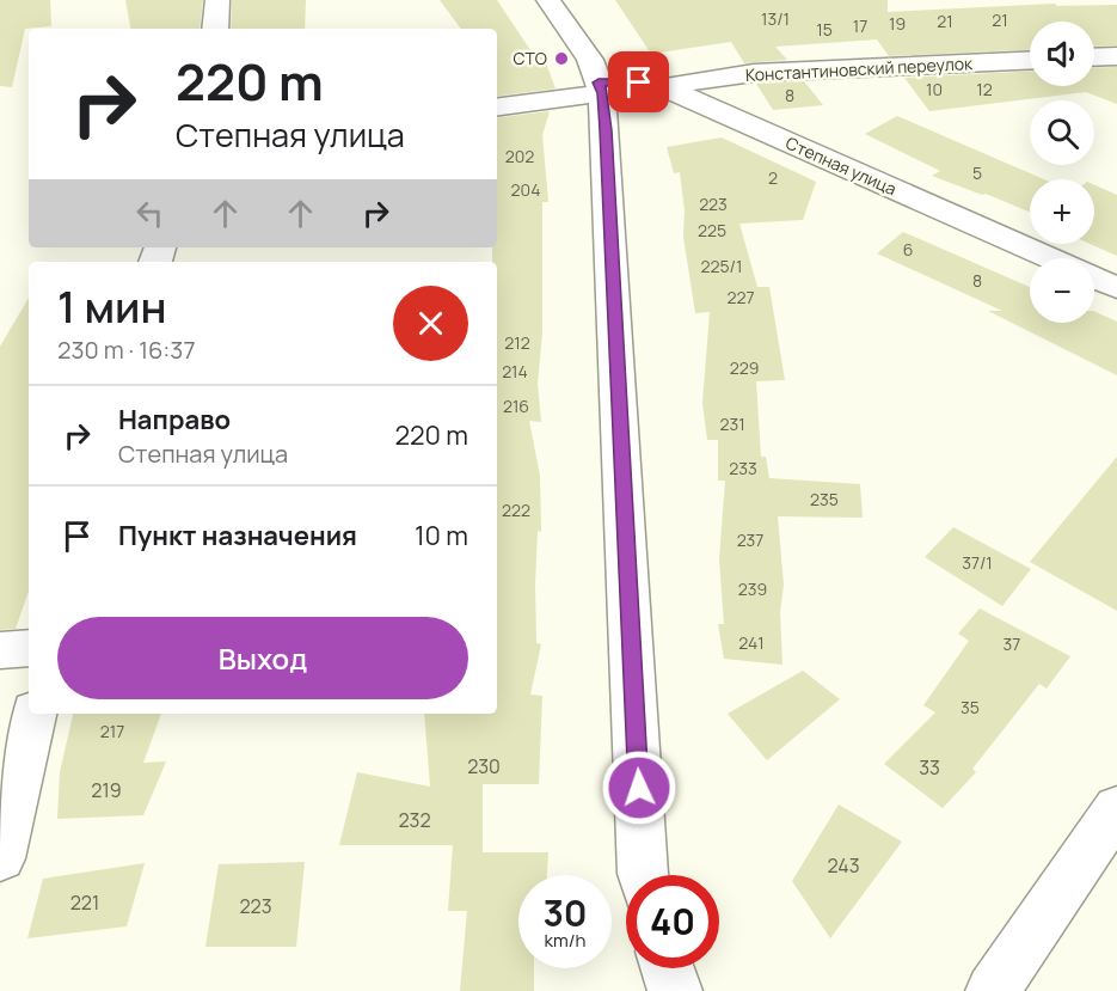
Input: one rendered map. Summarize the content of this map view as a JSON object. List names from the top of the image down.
{
  "streets": {
    "street": ["Константиновский переулок", "Степная улица"]
  },
  "places": ["СТО"],
  "house_numbers": [
    "13/1",
    "21",
    "21",
    "19",
    "17",
    "15",
    "10",
    "12",
    "8",
    "202",
    "5",
    "2",
    "204",
    "223",
    "225",
    "6",
    "225/1",
    "8",
    "227",
    "212",
    "229",
    "214",
    "216",
    "231",
    "233",
    "235",
    "222",
    "237",
    "37/1",
    "239",
    "241",
    "37",
    "35",
    "217",
    "230",
    "33",
    "219",
    "232",
    "243",
    "221",
    "223"
  ],
  "page": {
    "map_buttons": ["+", "−"],
    "turn": ["220 m", "Степная улица"],
    "heading": ["1 мин", "230 m · 16:37"],
    "list": [
      {
        "name": "Направо",
        "note": "Степная улица",
        "value": "220 m"
      },
      {
        "name": "Пункт назначения",
        "value": "10 m"
      }
    ],
    "buttons": "Выход",
    "speed": "30 km/h",
    "limit": "40"
  }
}
